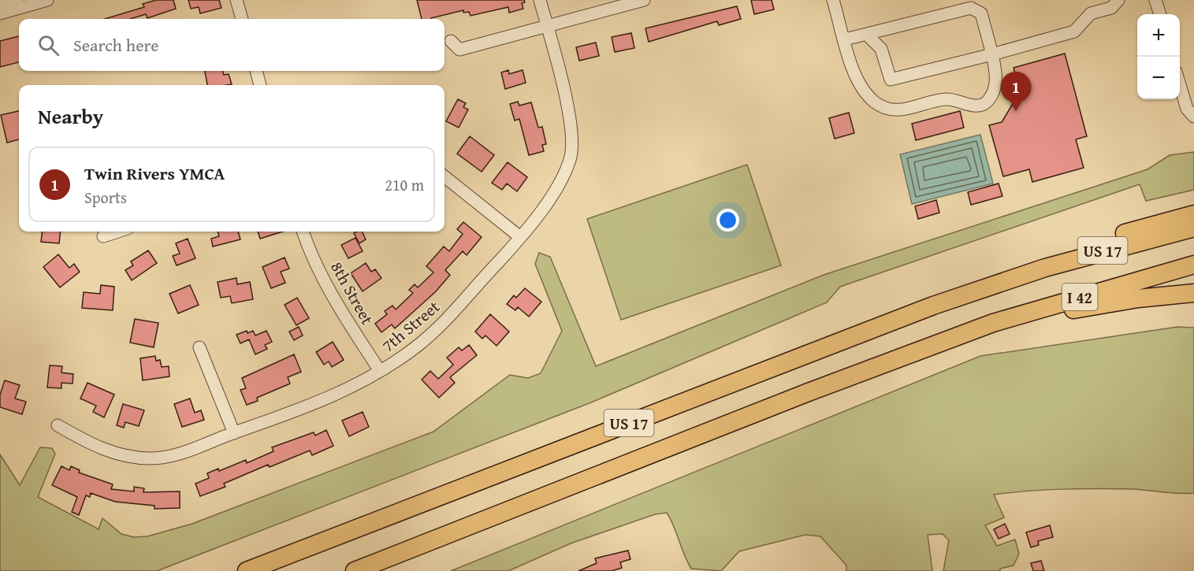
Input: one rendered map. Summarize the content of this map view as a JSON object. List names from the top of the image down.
{
  "streets": {
    "highway": ["US 17", "I 42"],
    "street": ["8th Street", "7th Street"]
  },
  "crossings": [
    ["8th Street", "7th Street"]
  ],
  "page": {
    "map_buttons": ["+", "−"],
    "search": "Search here",
    "pins": "1",
    "heading": "Nearby",
    "list": [
      {
        "mark": "1",
        "name": "Twin Rivers YMCA",
        "note": "Sports",
        "value": "210 m"
      }
    ]
  }
}
